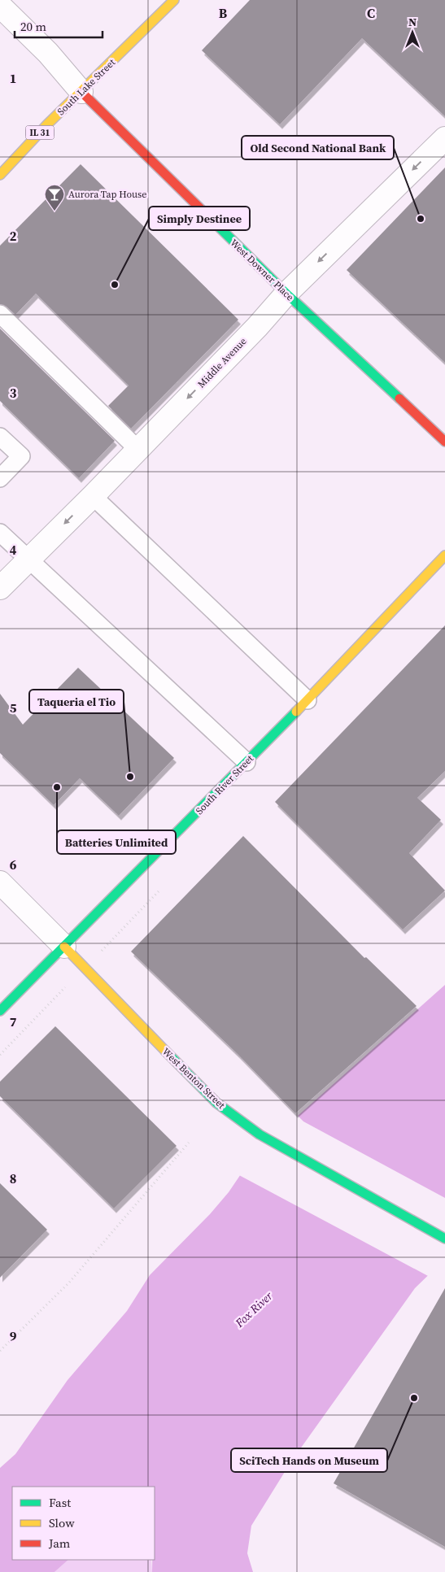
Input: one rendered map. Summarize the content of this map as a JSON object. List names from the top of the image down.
{
  "streets": {
    "street": [
      "South Lake Street",
      "IL 31",
      "West Downer Place",
      "Middle Avenue",
      "South River Street",
      "West Benton Street"
    ]
  },
  "crossings": [
    ["South Lake Street", "West Downer Place"],
    ["West Downer Place", "Middle Avenue"],
    ["South River Street", "West Benton Street"]
  ],
  "one_way": ["Middle Avenue"],
  "water": ["Fox River"],
  "places": {
    "bar": ["Aurora Tap House"],
    "other": [
      "Old Second National Bank",
      "Simply Destinee",
      "Taqueria el Tio",
      "Batteries Unlimited",
      "SciTech Hands on Museum"
    ]
  },
  "legend": ["Fast", "Slow", "Jam"],
  "scale_bar": "20 m",
  "north": "top",
  "grid": {
    "columns": ["B", "C"],
    "rows": [
      "1",
      "2",
      "3",
      "4",
      "5",
      "6",
      "7",
      "8",
      "9"
    ]
  }
}
